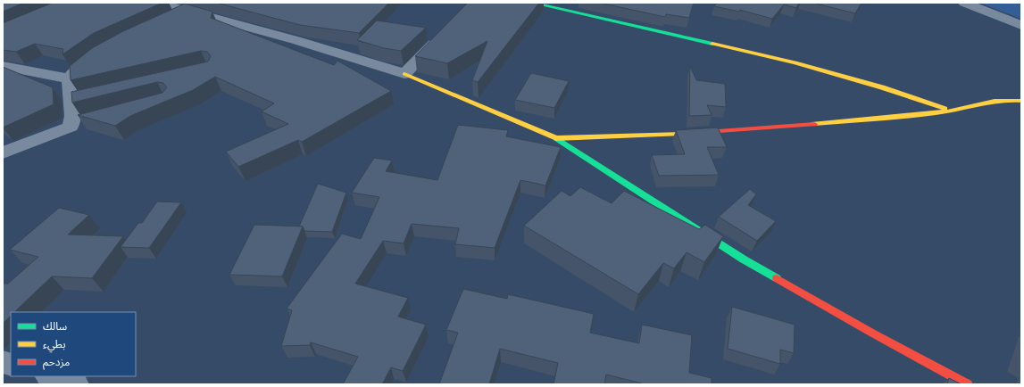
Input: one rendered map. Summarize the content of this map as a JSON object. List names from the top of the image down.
{
  "legend": ["سالك", "بطيء", "مزدحم"]
}
